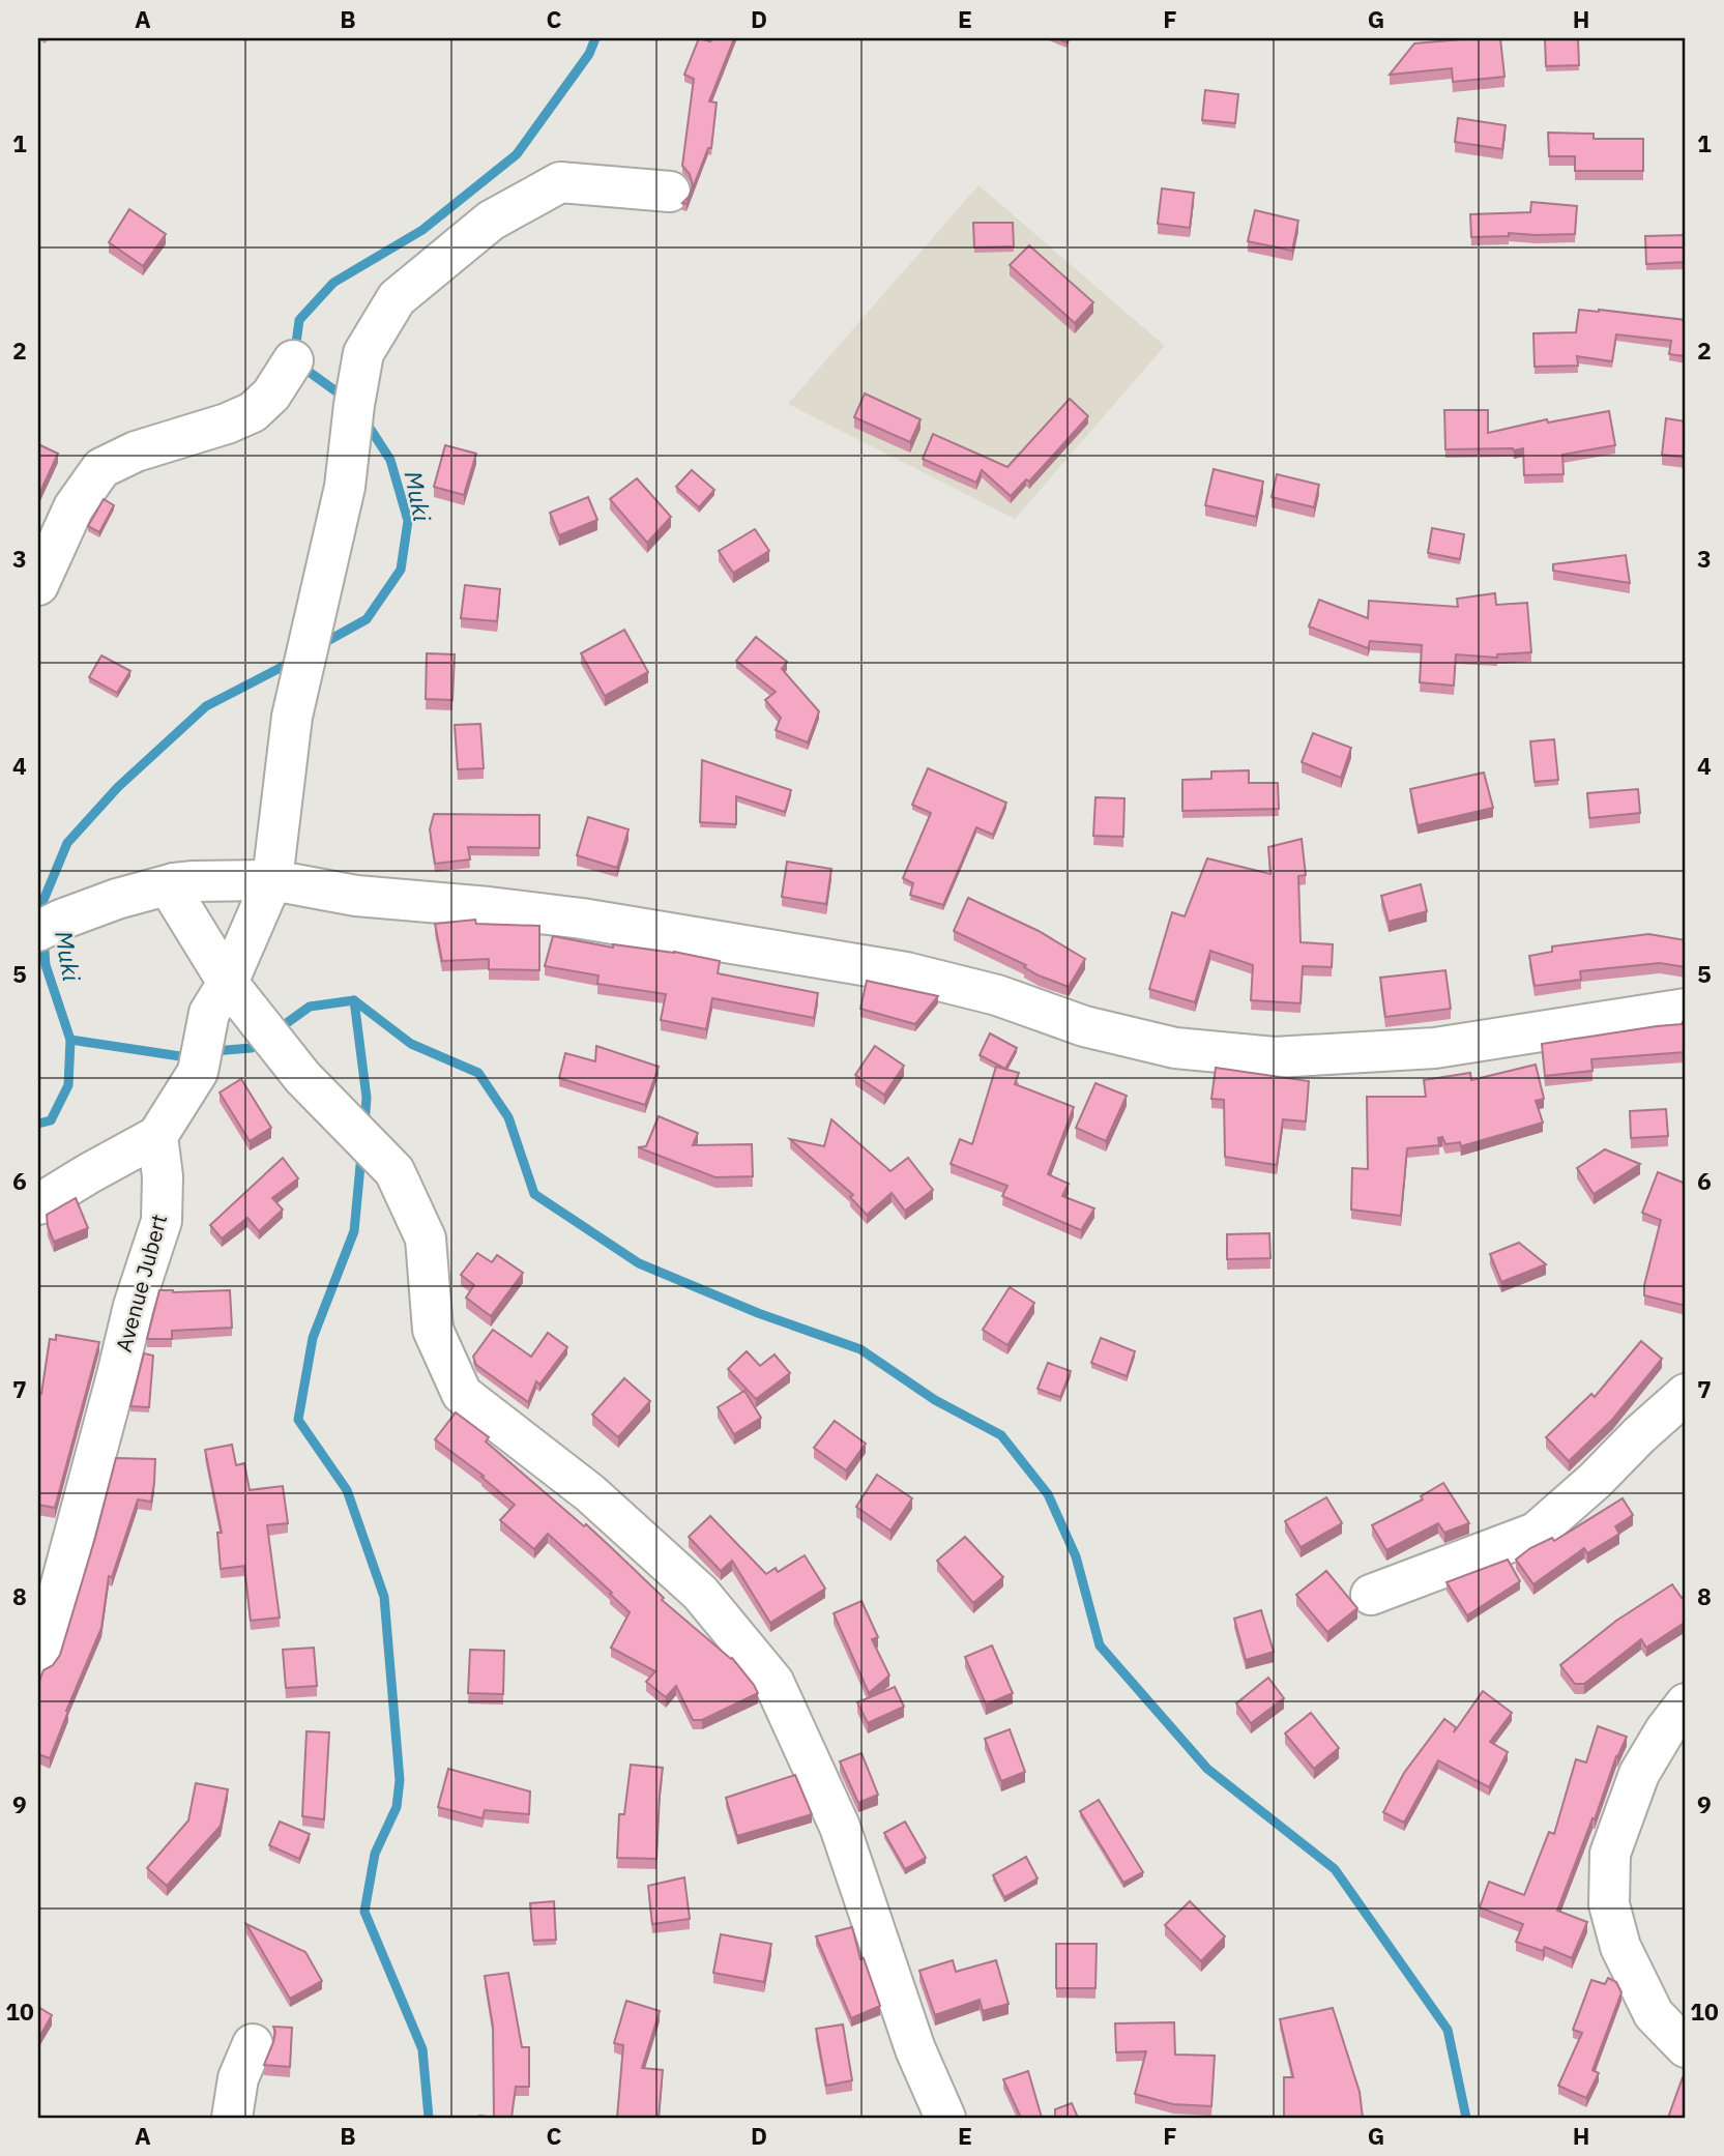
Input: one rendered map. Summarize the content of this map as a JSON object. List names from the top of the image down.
{
  "streets": {
    "street": ["Avenue Jubert"]
  },
  "water": ["Muki"],
  "grid": {
    "columns": [
      "A",
      "B",
      "C",
      "D",
      "E",
      "F",
      "G",
      "H"
    ],
    "rows": [
      "1",
      "2",
      "3",
      "4",
      "5",
      "6",
      "7",
      "8",
      "9",
      "10"
    ]
  }
}
